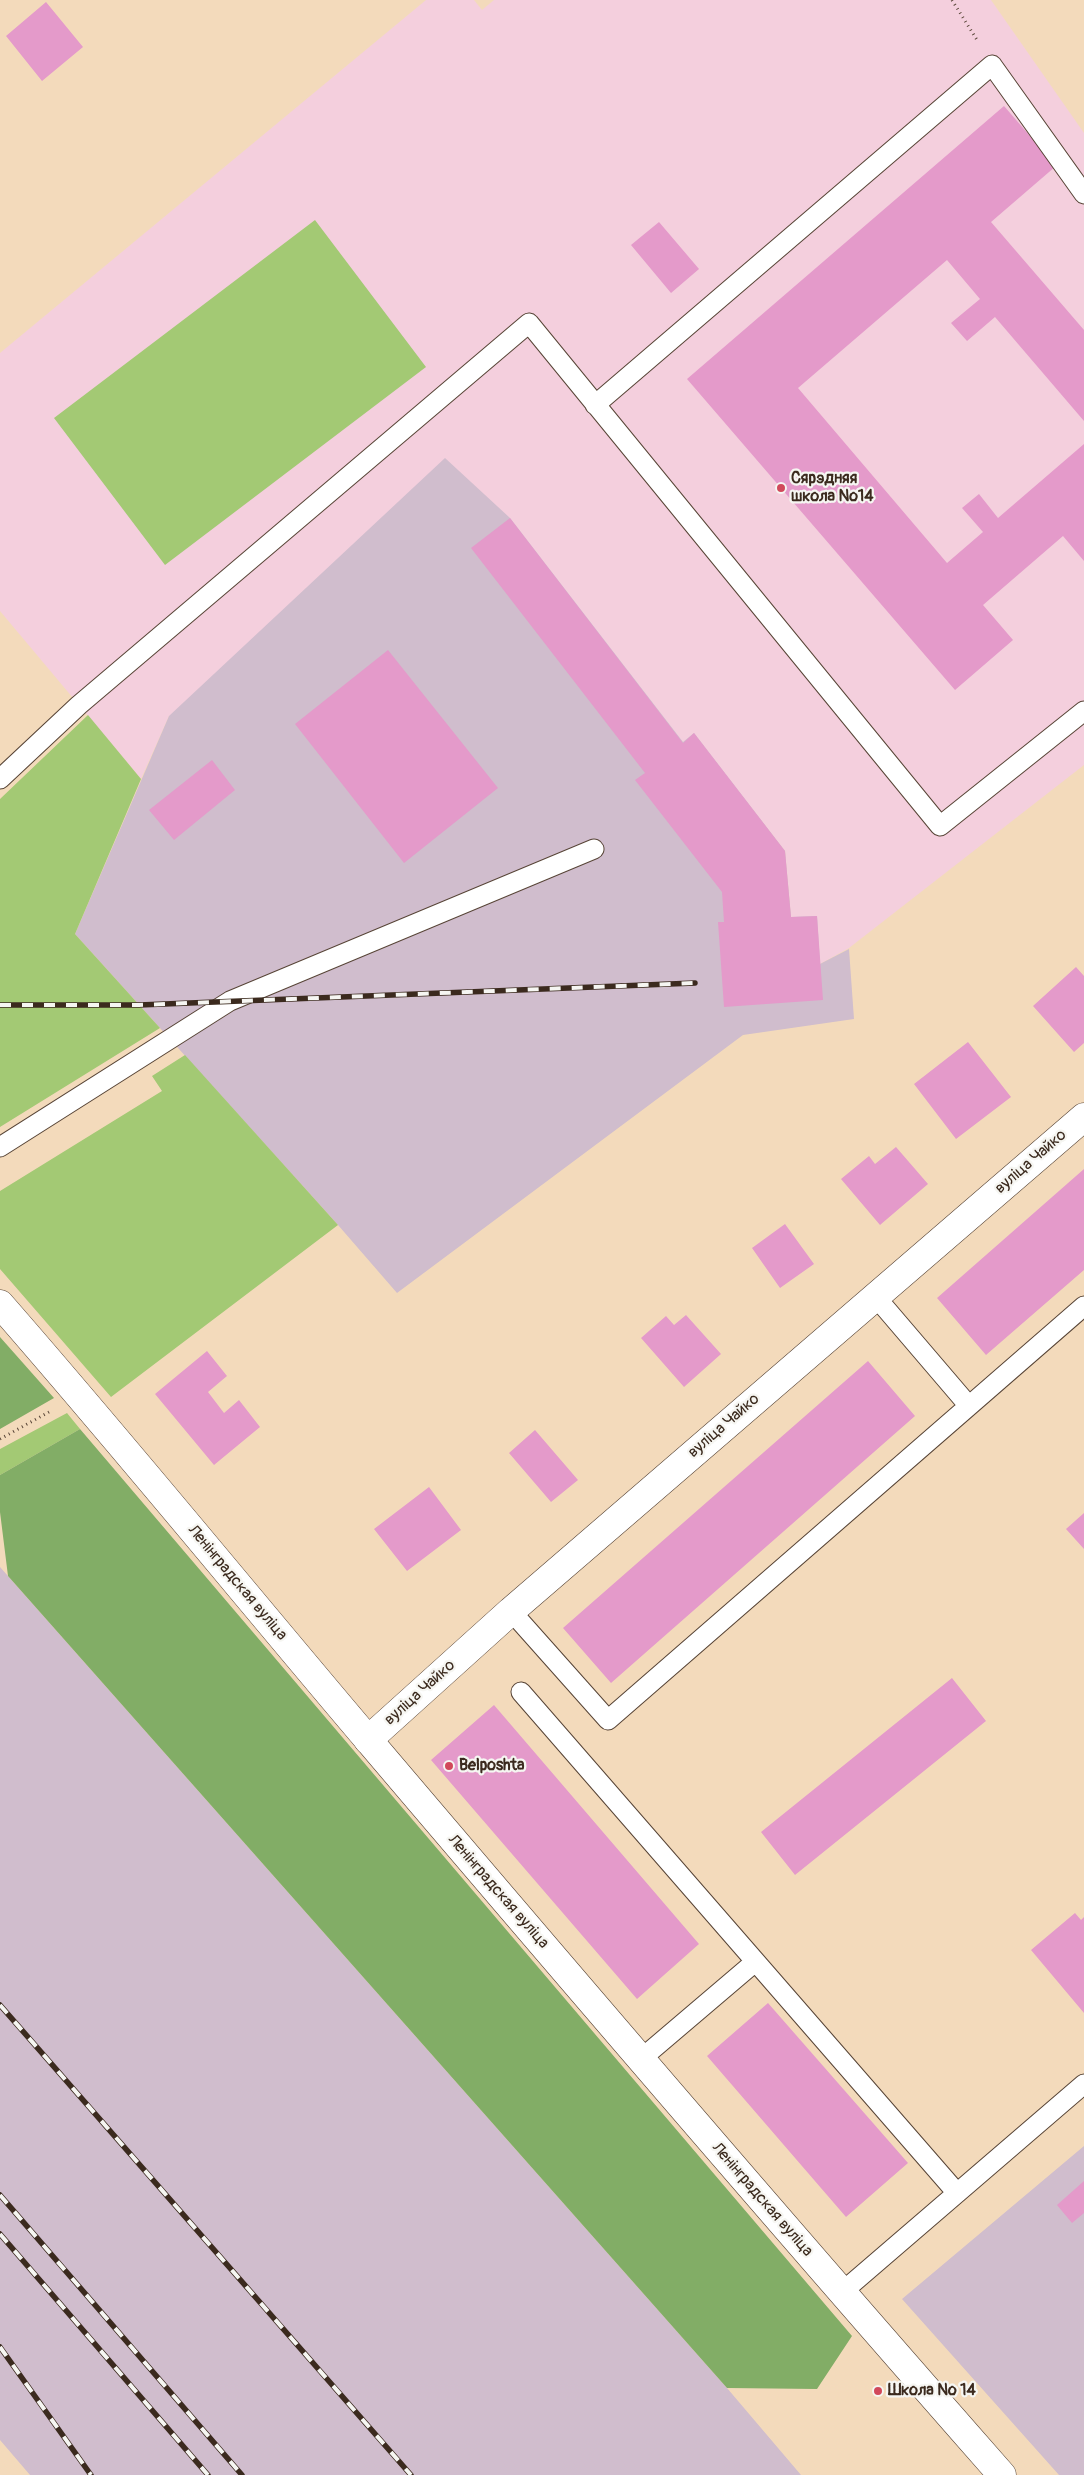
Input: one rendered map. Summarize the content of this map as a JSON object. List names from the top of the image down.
{
  "streets": {
    "street": ["вуліца Чайко", "Ленінградская вуліца"]
  },
  "crossings": [
    ["вуліца Чайко", "Ленінградская вуліца"]
  ],
  "places": ["Сярэдняя школа №14", "Belposhta", "Школа № 14"]
}
